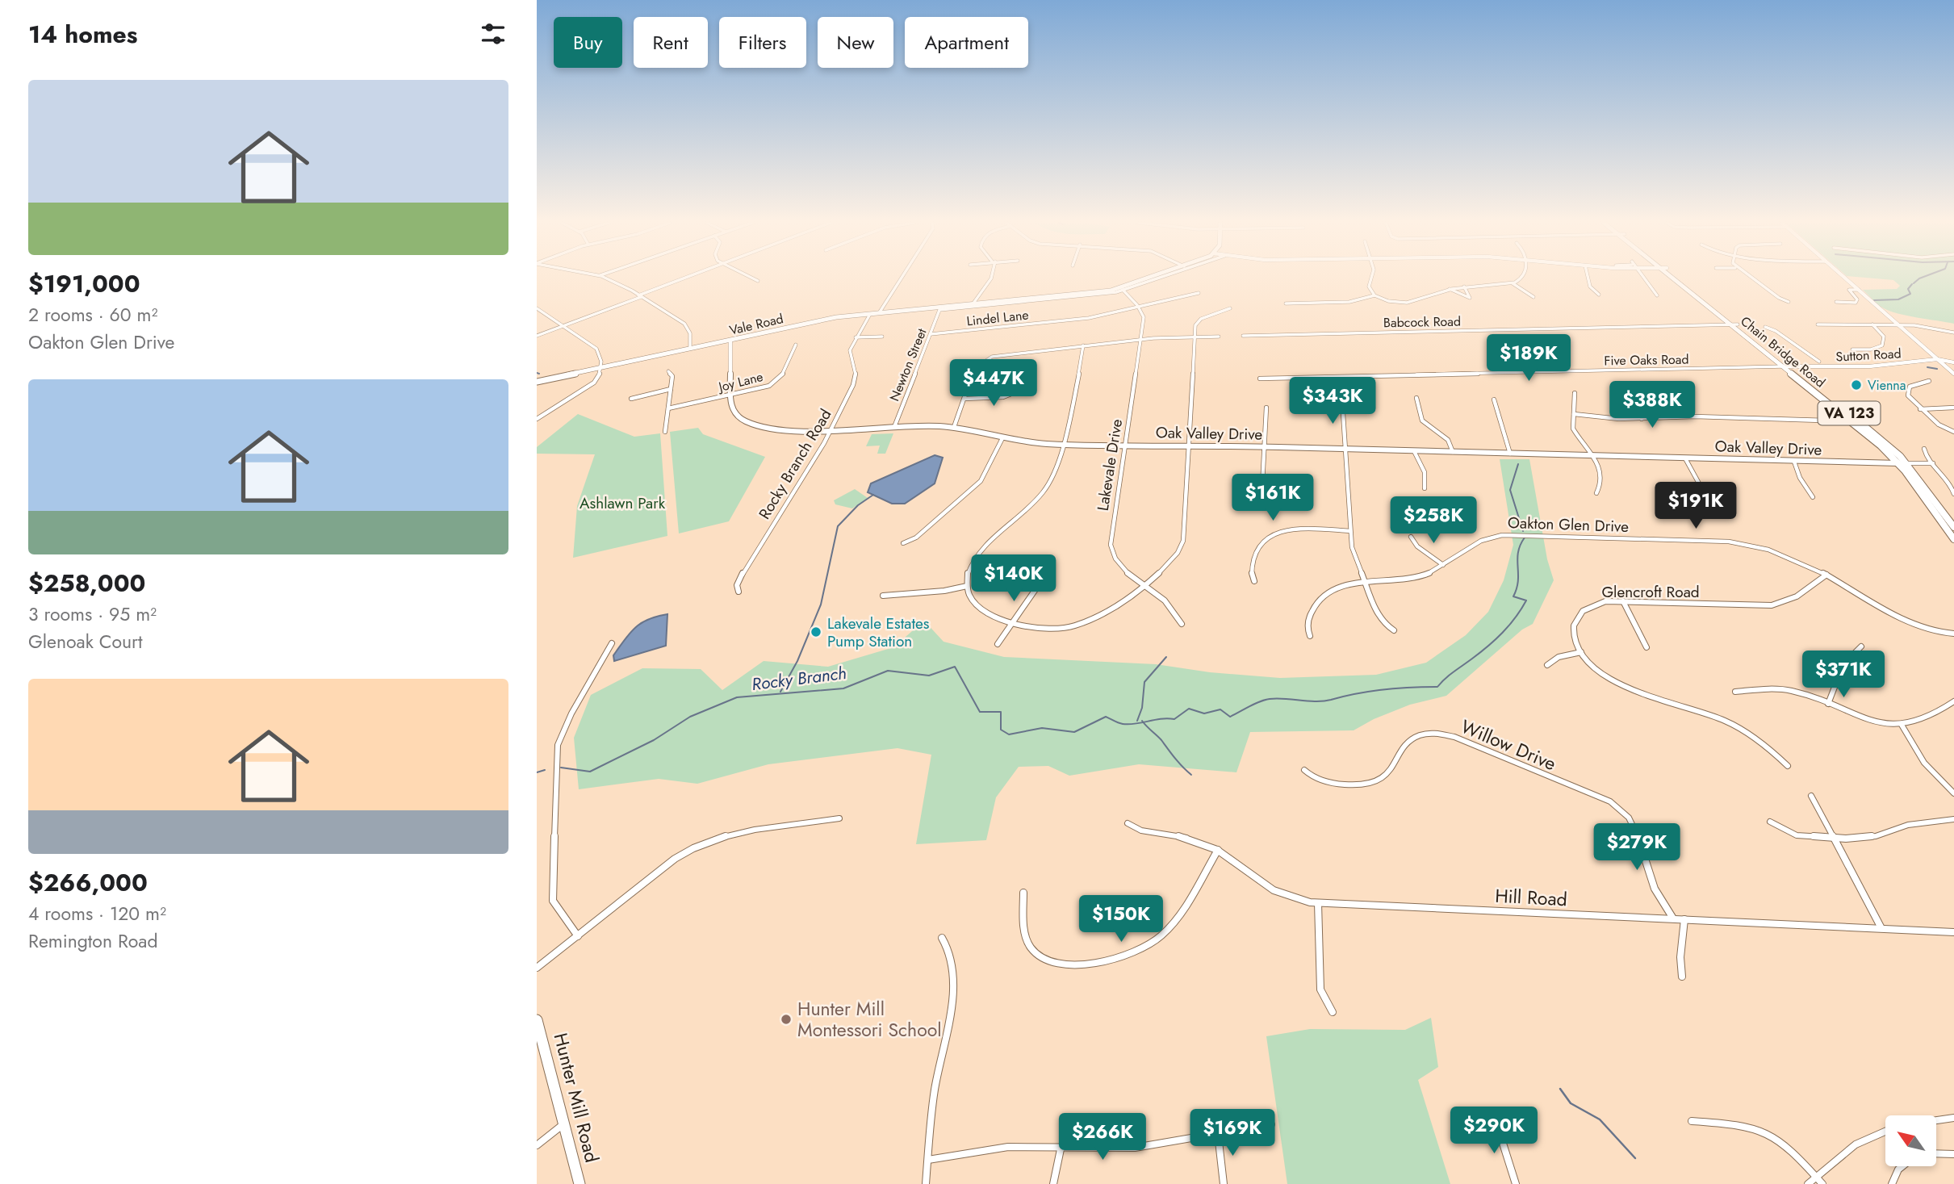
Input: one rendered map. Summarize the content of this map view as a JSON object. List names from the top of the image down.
{
  "streets": {
    "main road": [
      "Vale Road",
      "Chain Bridge Road",
      "VA 123",
      "Hunter Mill Road"
    ],
    "street": [
      "Lindel Lane",
      "Babcock Road",
      "Sutton Road",
      "Five Oaks Road",
      "Newton Street",
      "Joy Lane",
      "Oak Valley Drive",
      "Rocky Branch Road",
      "Lakevale Drive",
      "Oakton Glen Drive",
      "Glencroft Road",
      "Willow Drive",
      "Hill Road"
    ]
  },
  "crossings": [
    ["Lindel Lane", "Newton Street"],
    ["Lindel Lane", "Lakevale Drive"],
    ["Babcock Road", "Chain Bridge Road"],
    ["Vale Road", "Newton Street"],
    ["Vale Road", "Oak Valley Drive"],
    ["Vale Road", "Rocky Branch Road"],
    ["Chain Bridge Road", "Sutton Road"],
    ["Chain Bridge Road", "Five Oaks Road"],
    ["Chain Bridge Road", "Oak Valley Drive"],
    ["Sutton Road", "Five Oaks Road"],
    ["Newton Street", "Oak Valley Drive"],
    ["Joy Lane", "Oak Valley Drive"],
    ["Oak Valley Drive", "Rocky Branch Road"],
    ["Oak Valley Drive", "Lakevale Drive"],
    ["Oakton Glen Drive", "Glencroft Road"],
    ["Willow Drive", "Hill Road"]
  ],
  "water": ["Rocky Branch"],
  "parks": ["Ashlawn Park"],
  "places": ["Vienna", "Lakevale Estates Pump Station", "Hunter Mill Montessori School"],
  "north": "top left",
  "page": {
    "heading": "14 homes",
    "chip": [
      "Buy",
      "Rent",
      "Filters",
      "New",
      "Apartment"
    ],
    "list": [
      {
        "name": "$191,000",
        "note": "2 rooms · 60 m² · Oakton Glen Drive"
      },
      {
        "name": "$258,000",
        "note": "3 rooms · 95 m² · Glenoak Court"
      },
      {
        "name": "$266,000",
        "note": "4 rooms · 120 m² · Remington Road"
      }
    ],
    "price": [
      "$189K",
      "$447K",
      "$343K",
      "$388K",
      "$161K",
      "$191K",
      "$258K",
      "$140K",
      "$371K",
      "$279K",
      "$150K",
      "$290K",
      "$169K",
      "$266K"
    ]
  }
}
